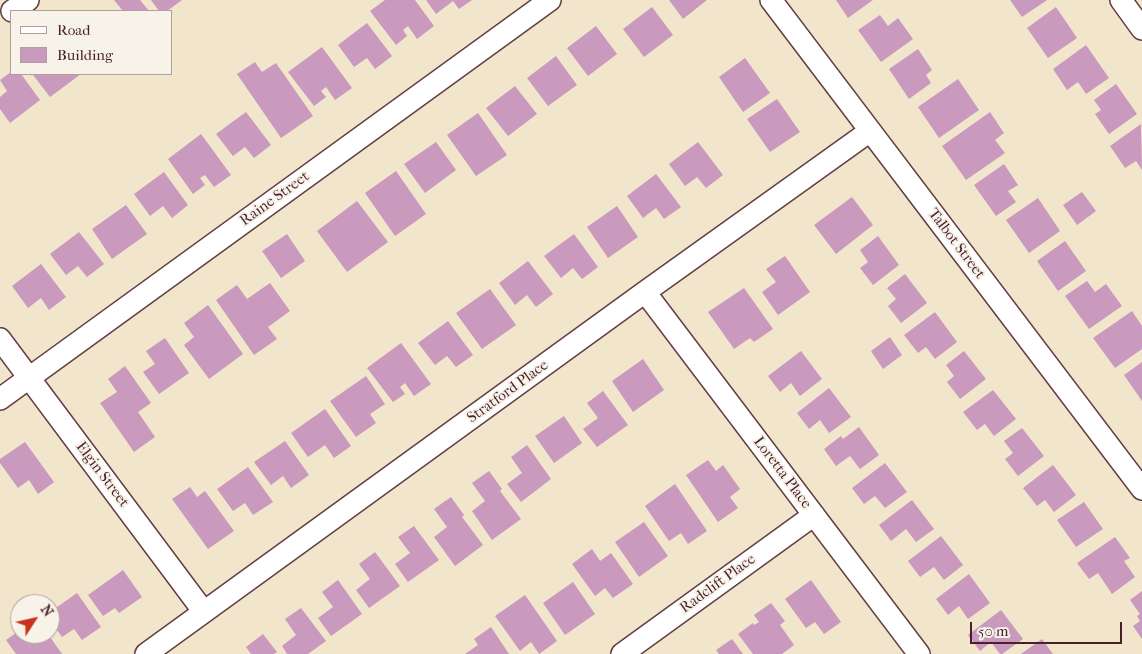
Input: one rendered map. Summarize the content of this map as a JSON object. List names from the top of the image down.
{
  "streets": {
    "street": [
      "Raine Street",
      "Talbot Street",
      "Stratford Place",
      "Loretta Place",
      "Elgin Street",
      "Radclift Place"
    ]
  },
  "crossings": [
    ["Raine Street", "Elgin Street"],
    ["Talbot Street", "Stratford Place"],
    ["Stratford Place", "Loretta Place"],
    ["Stratford Place", "Elgin Street"],
    ["Loretta Place", "Radclift Place"]
  ],
  "legend": ["Road", "Building"],
  "scale_bar": "50 m",
  "north": "top right"
}
